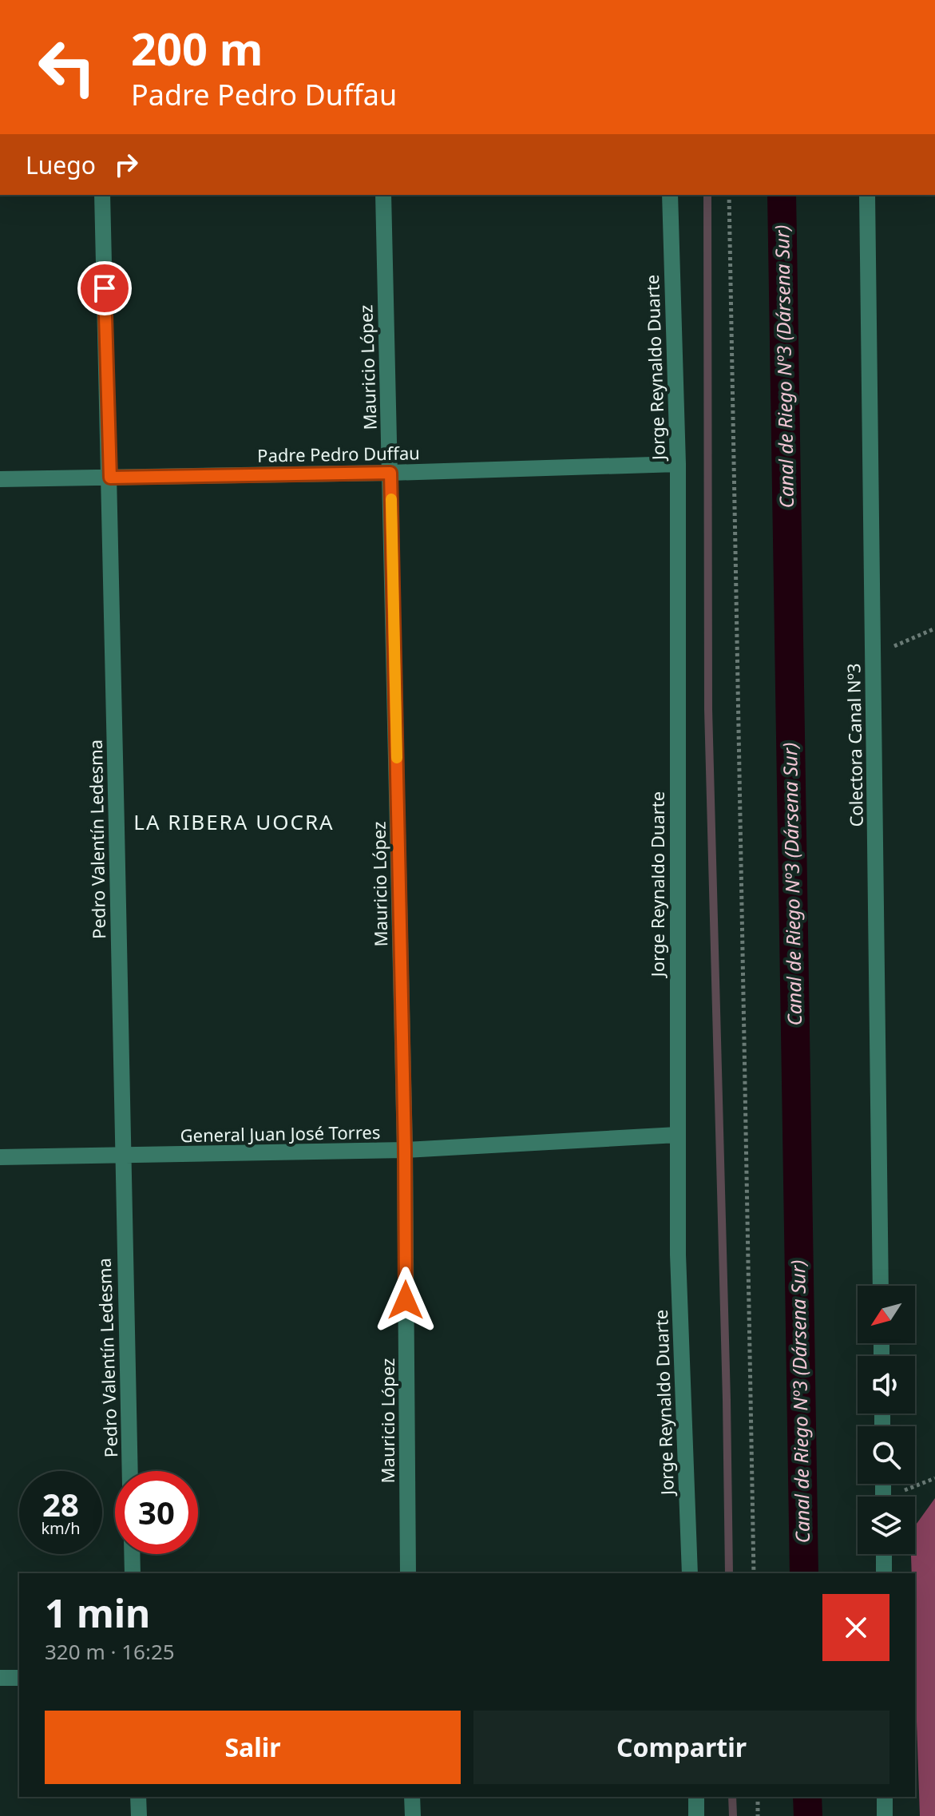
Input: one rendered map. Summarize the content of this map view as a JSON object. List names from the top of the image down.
{
  "streets": {
    "street": [
      "Mauricio López",
      "Jorge Reynaldo Duarte",
      "Padre Pedro Duffau",
      "Colectora Canal Nº3",
      "Pedro Valentín Ledesma",
      "General Juan José Torres"
    ]
  },
  "crossings": [
    ["Mauricio López", "Padre Pedro Duffau"],
    ["Mauricio López", "General Juan José Torres"],
    ["Jorge Reynaldo Duarte", "Padre Pedro Duffau"],
    ["Jorge Reynaldo Duarte", "General Juan José Torres"],
    ["Padre Pedro Duffau", "Pedro Valentín Ledesma"],
    ["Pedro Valentín Ledesma", "General Juan José Torres"]
  ],
  "districts": ["LA RIBERA UOCRA"],
  "water": ["Canal de Riego Nº3 (Dársena Sur)"],
  "north": "bottom left",
  "page": {
    "turn": ["200 m", "Padre Pedro Duffau"],
    "then": "Luego",
    "speed": "28 km/h",
    "limit": "30",
    "heading": ["1 min", "320 m · 16:25"],
    "buttons": ["Salir", "Compartir"]
  }
}
